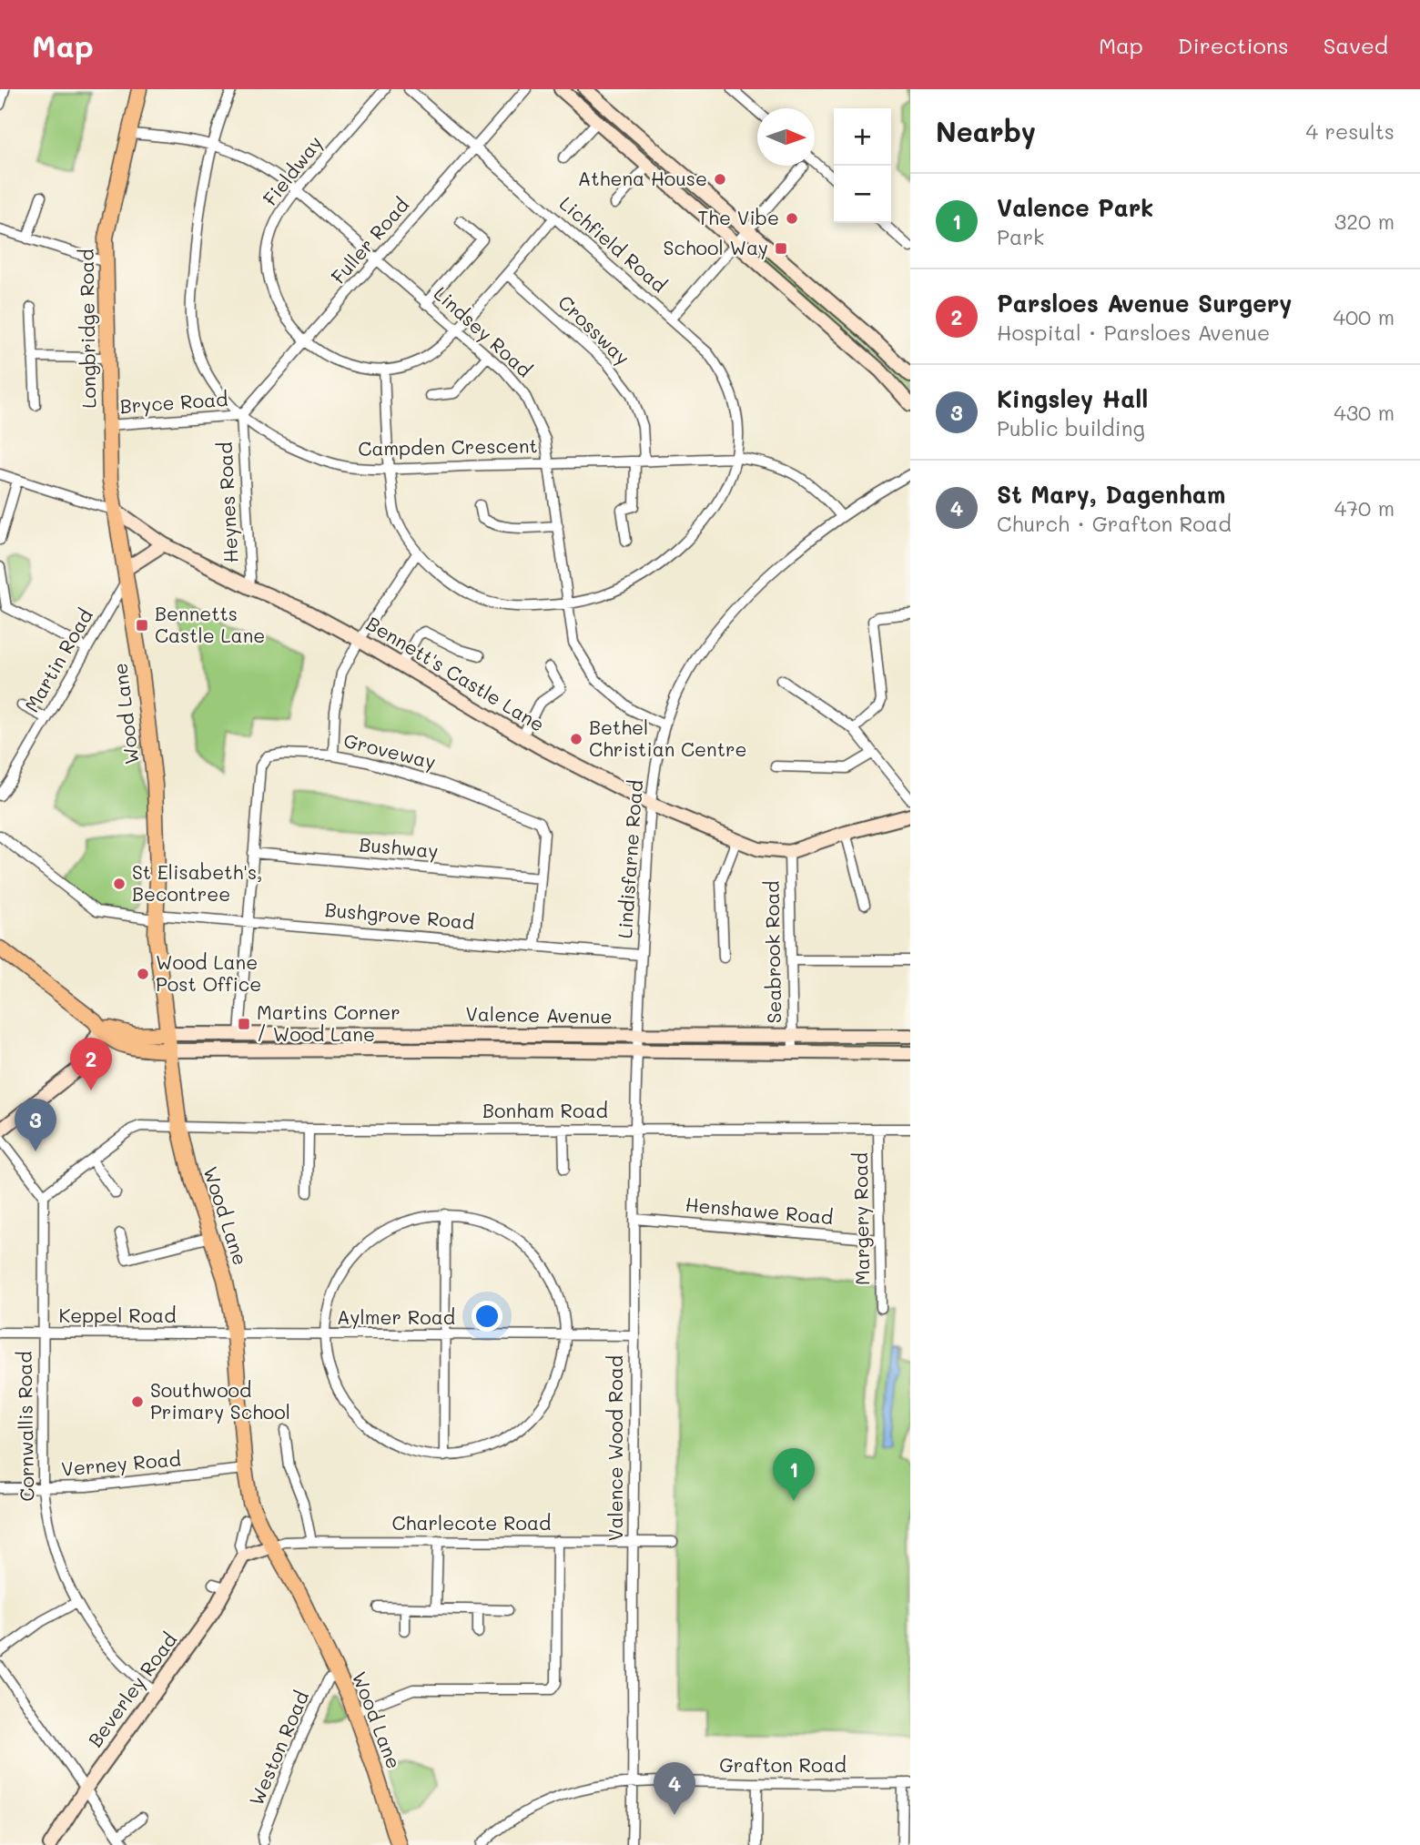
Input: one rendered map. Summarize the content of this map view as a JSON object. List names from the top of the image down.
{
  "streets": {
    "main road": ["Longbridge Road", "Wood Lane"],
    "street": [
      "Fieldway",
      "Fuller Road",
      "Lichfield Road",
      "Crossway",
      "Lindsey Road",
      "Bryce Road",
      "Campden Crescent",
      "Heynes Road",
      "Martin Road",
      "Bennett's Castle Lane",
      "Groveway",
      "Bushway",
      "Lindisfarne Road",
      "Bushgrove Road",
      "Seabrook Road",
      "Valence Avenue",
      "Bonham Road",
      "Henshawe Road",
      "Margery Road",
      "Keppel Road",
      "Aylmer Road",
      "Cornwallis Road",
      "Valence Wood Road",
      "Verney Road",
      "Charlecote Road",
      "Beverley Road",
      "Weston Road",
      "Grafton Road"
    ]
  },
  "crossings": [
    ["Fieldway", "Fuller Road"],
    ["Fieldway", "Lichfield Road"],
    ["Fieldway", "Crossway"],
    ["Fieldway", "Lindsey Road"],
    ["Fuller Road", "Lichfield Road"],
    ["Fuller Road", "Lindsey Road"],
    ["Fuller Road", "Bryce Road"],
    ["Fuller Road", "Campden Crescent"],
    ["Fuller Road", "Heynes Road"],
    ["Lichfield Road", "Lindsey Road"],
    ["Lichfield Road", "Campden Crescent"],
    ["Longbridge Road", "Lindsey Road"],
    ["Longbridge Road", "Bryce Road"],
    ["Longbridge Road", "Martin Road"],
    ["Longbridge Road", "Bennett's Castle Lane"],
    ["Longbridge Road", "Wood Lane"],
    ["Crossway", "Campden Crescent"],
    ["Lindsey Road", "Campden Crescent"],
    ["Lindsey Road", "Lindisfarne Road"],
    ["Bryce Road", "Campden Crescent"],
    ["Bryce Road", "Heynes Road"],
    ["Campden Crescent", "Heynes Road"],
    ["Campden Crescent", "Lindisfarne Road"],
    ["Heynes Road", "Bennett's Castle Lane"],
    ["Martin Road", "Wood Lane"],
    ["Bennett's Castle Lane", "Lindisfarne Road"],
    ["Bennett's Castle Lane", "Seabrook Road"],
    ["Wood Lane", "Bushgrove Road"],
    ["Wood Lane", "Valence Avenue"],
    ["Wood Lane", "Bonham Road"],
    ["Wood Lane", "Keppel Road"],
    ["Wood Lane", "Aylmer Road"],
    ["Wood Lane", "Verney Road"],
    ["Wood Lane", "Charlecote Road"],
    ["Wood Lane", "Weston Road"],
    ["Groveway", "Bushway"],
    ["Groveway", "Bushgrove Road"],
    ["Groveway", "Valence Avenue"],
    ["Lindisfarne Road", "Bushgrove Road"],
    ["Lindisfarne Road", "Valence Avenue"],
    ["Lindisfarne Road", "Valence Wood Road"],
    ["Seabrook Road", "Valence Avenue"],
    ["Valence Avenue", "Valence Wood Road"],
    ["Bonham Road", "Margery Road"],
    ["Bonham Road", "Cornwallis Road"],
    ["Bonham Road", "Valence Wood Road"],
    ["Henshawe Road", "Margery Road"],
    ["Henshawe Road", "Valence Wood Road"],
    ["Keppel Road", "Aylmer Road"],
    ["Keppel Road", "Cornwallis Road"],
    ["Aylmer Road", "Valence Wood Road"],
    ["Cornwallis Road", "Verney Road"],
    ["Cornwallis Road", "Beverley Road"],
    ["Valence Wood Road", "Charlecote Road"],
    ["Valence Wood Road", "Grafton Road"]
  ],
  "places": {
    "other": [
      "Athena House",
      "The Vibe",
      "Bethel Christian Centre",
      "St Elisabeth's, Becontree",
      "Wood Lane Post Office",
      "Southwood Primary School"
    ],
    "transit": ["School Way", "Bennetts Castle Lane", "Martins Corner / Wood Lane"]
  },
  "north": "right",
  "page": {
    "header": "Map",
    "nav": ["Map", "Directions", "Saved"],
    "heading": ["Nearby", "4 results"],
    "map_buttons": ["+", "−"],
    "list": [
      {
        "mark": "1",
        "name": "Valence Park",
        "note": "Park",
        "value": "320 m"
      },
      {
        "mark": "2",
        "name": "Parsloes Avenue Surgery",
        "note": "Hospital · Parsloes Avenue",
        "value": "400 m"
      },
      {
        "mark": "3",
        "name": "Kingsley Hall",
        "note": "Public building",
        "value": "430 m"
      },
      {
        "mark": "4",
        "name": "St Mary, Dagenham",
        "note": "Church · Grafton Road",
        "value": "470 m"
      }
    ],
    "pins": [
      "2",
      "3",
      "1",
      "4"
    ]
  }
}
